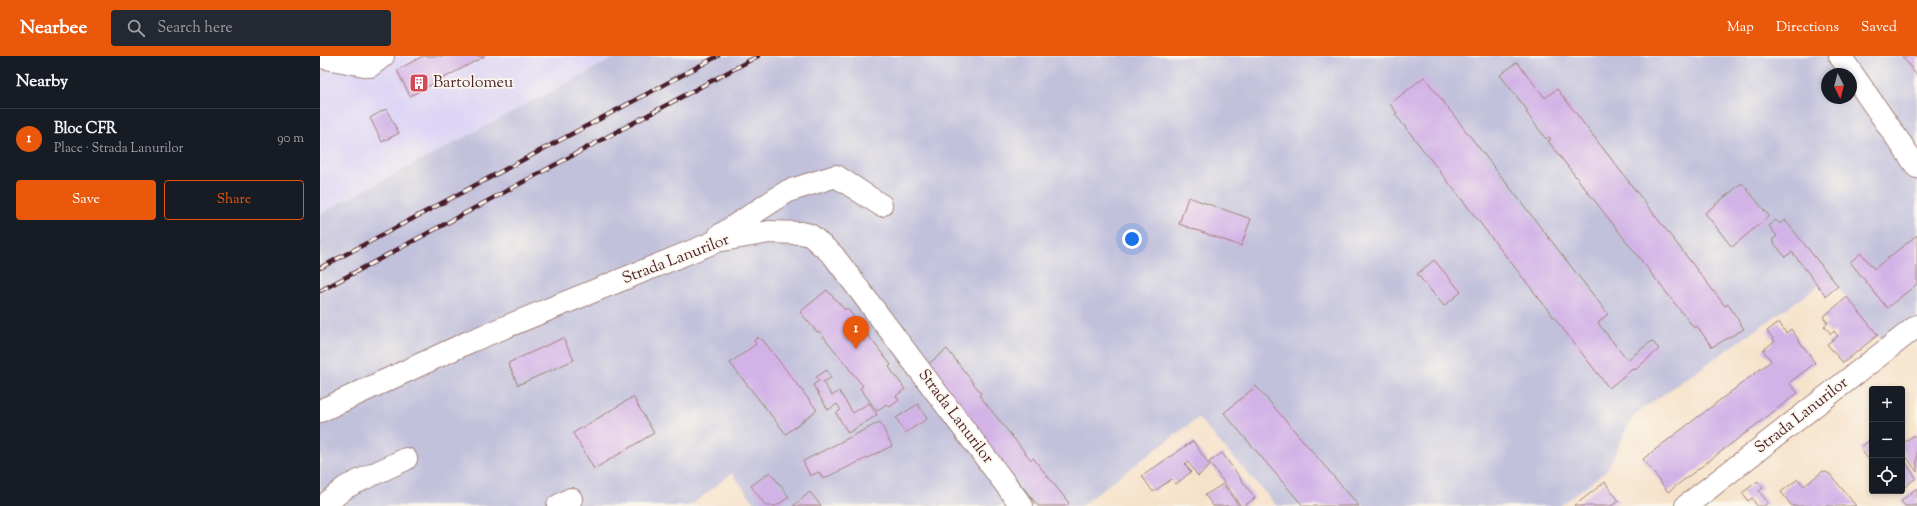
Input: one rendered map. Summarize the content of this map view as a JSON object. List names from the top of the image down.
{
  "streets": {
    "street": ["Strada Lanurilor"]
  },
  "places": {
    "building": ["Bartolomeu"]
  },
  "north": "bottom",
  "page": {
    "header": "Nearbee",
    "search": "Search here",
    "nav": ["Map", "Directions", "Saved"],
    "heading": "Nearby",
    "list": [
      {
        "mark": "1",
        "name": "Bloc CFR",
        "note": "Place · Strada Lanurilor",
        "value": "90 m"
      }
    ],
    "buttons": ["Save", "Share"],
    "pins": "1",
    "map_buttons": ["+", "−"]
  }
}
